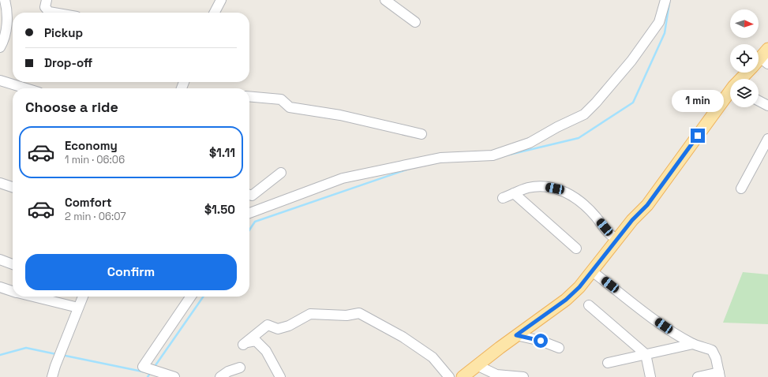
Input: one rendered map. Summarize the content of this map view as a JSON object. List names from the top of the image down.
{
  "north": "right",
  "page": {
    "banner": ["Pickup", "Drop-off"],
    "heading": "Choose a ride",
    "bubble": "1 min",
    "list": [
      {
        "name": "Economy",
        "note": "1 min · 06:06",
        "value": "$1.11"
      },
      {
        "name": "Comfort",
        "note": "2 min · 06:07",
        "value": "$1.50"
      }
    ],
    "buttons": "Confirm"
  }
}
